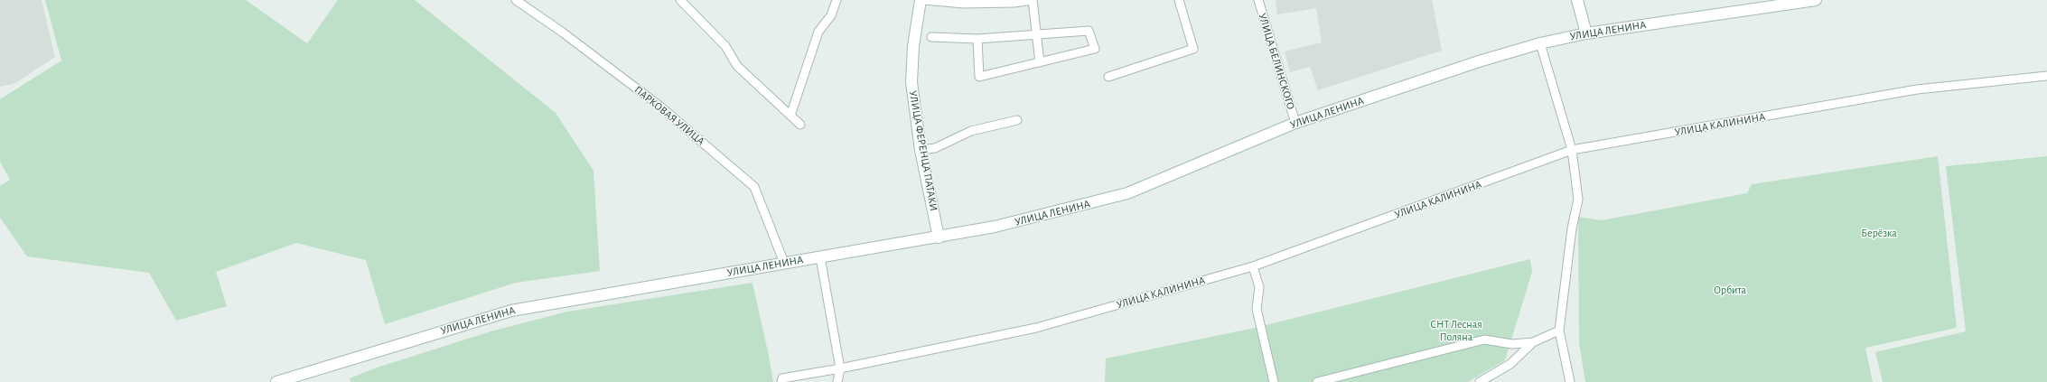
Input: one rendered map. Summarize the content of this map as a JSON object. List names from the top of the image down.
{
  "streets": {
    "main road": ["УЛИЦА ЛЕНИНА", "УЛИЦА ФЕРЕНЦА ПАТАКИ"],
    "street": ["УЛИЦА БЕЛИНСКОГО", "ПАРКОВАЯ УЛИЦА", "УЛИЦА КАЛИНИНА"]
  },
  "crossings": [
    ["УЛИЦА ЛЕНИНА", "УЛИЦА БЕЛИНСКОГО"],
    ["УЛИЦА ЛЕНИНА", "ПАРКОВАЯ УЛИЦА"],
    ["УЛИЦА ЛЕНИНА", "УЛИЦА ФЕРЕНЦА ПАТАКИ"]
  ],
  "parks": ["Берёзка", "Орбита", "СНТ Лесная Поляна"]
}
